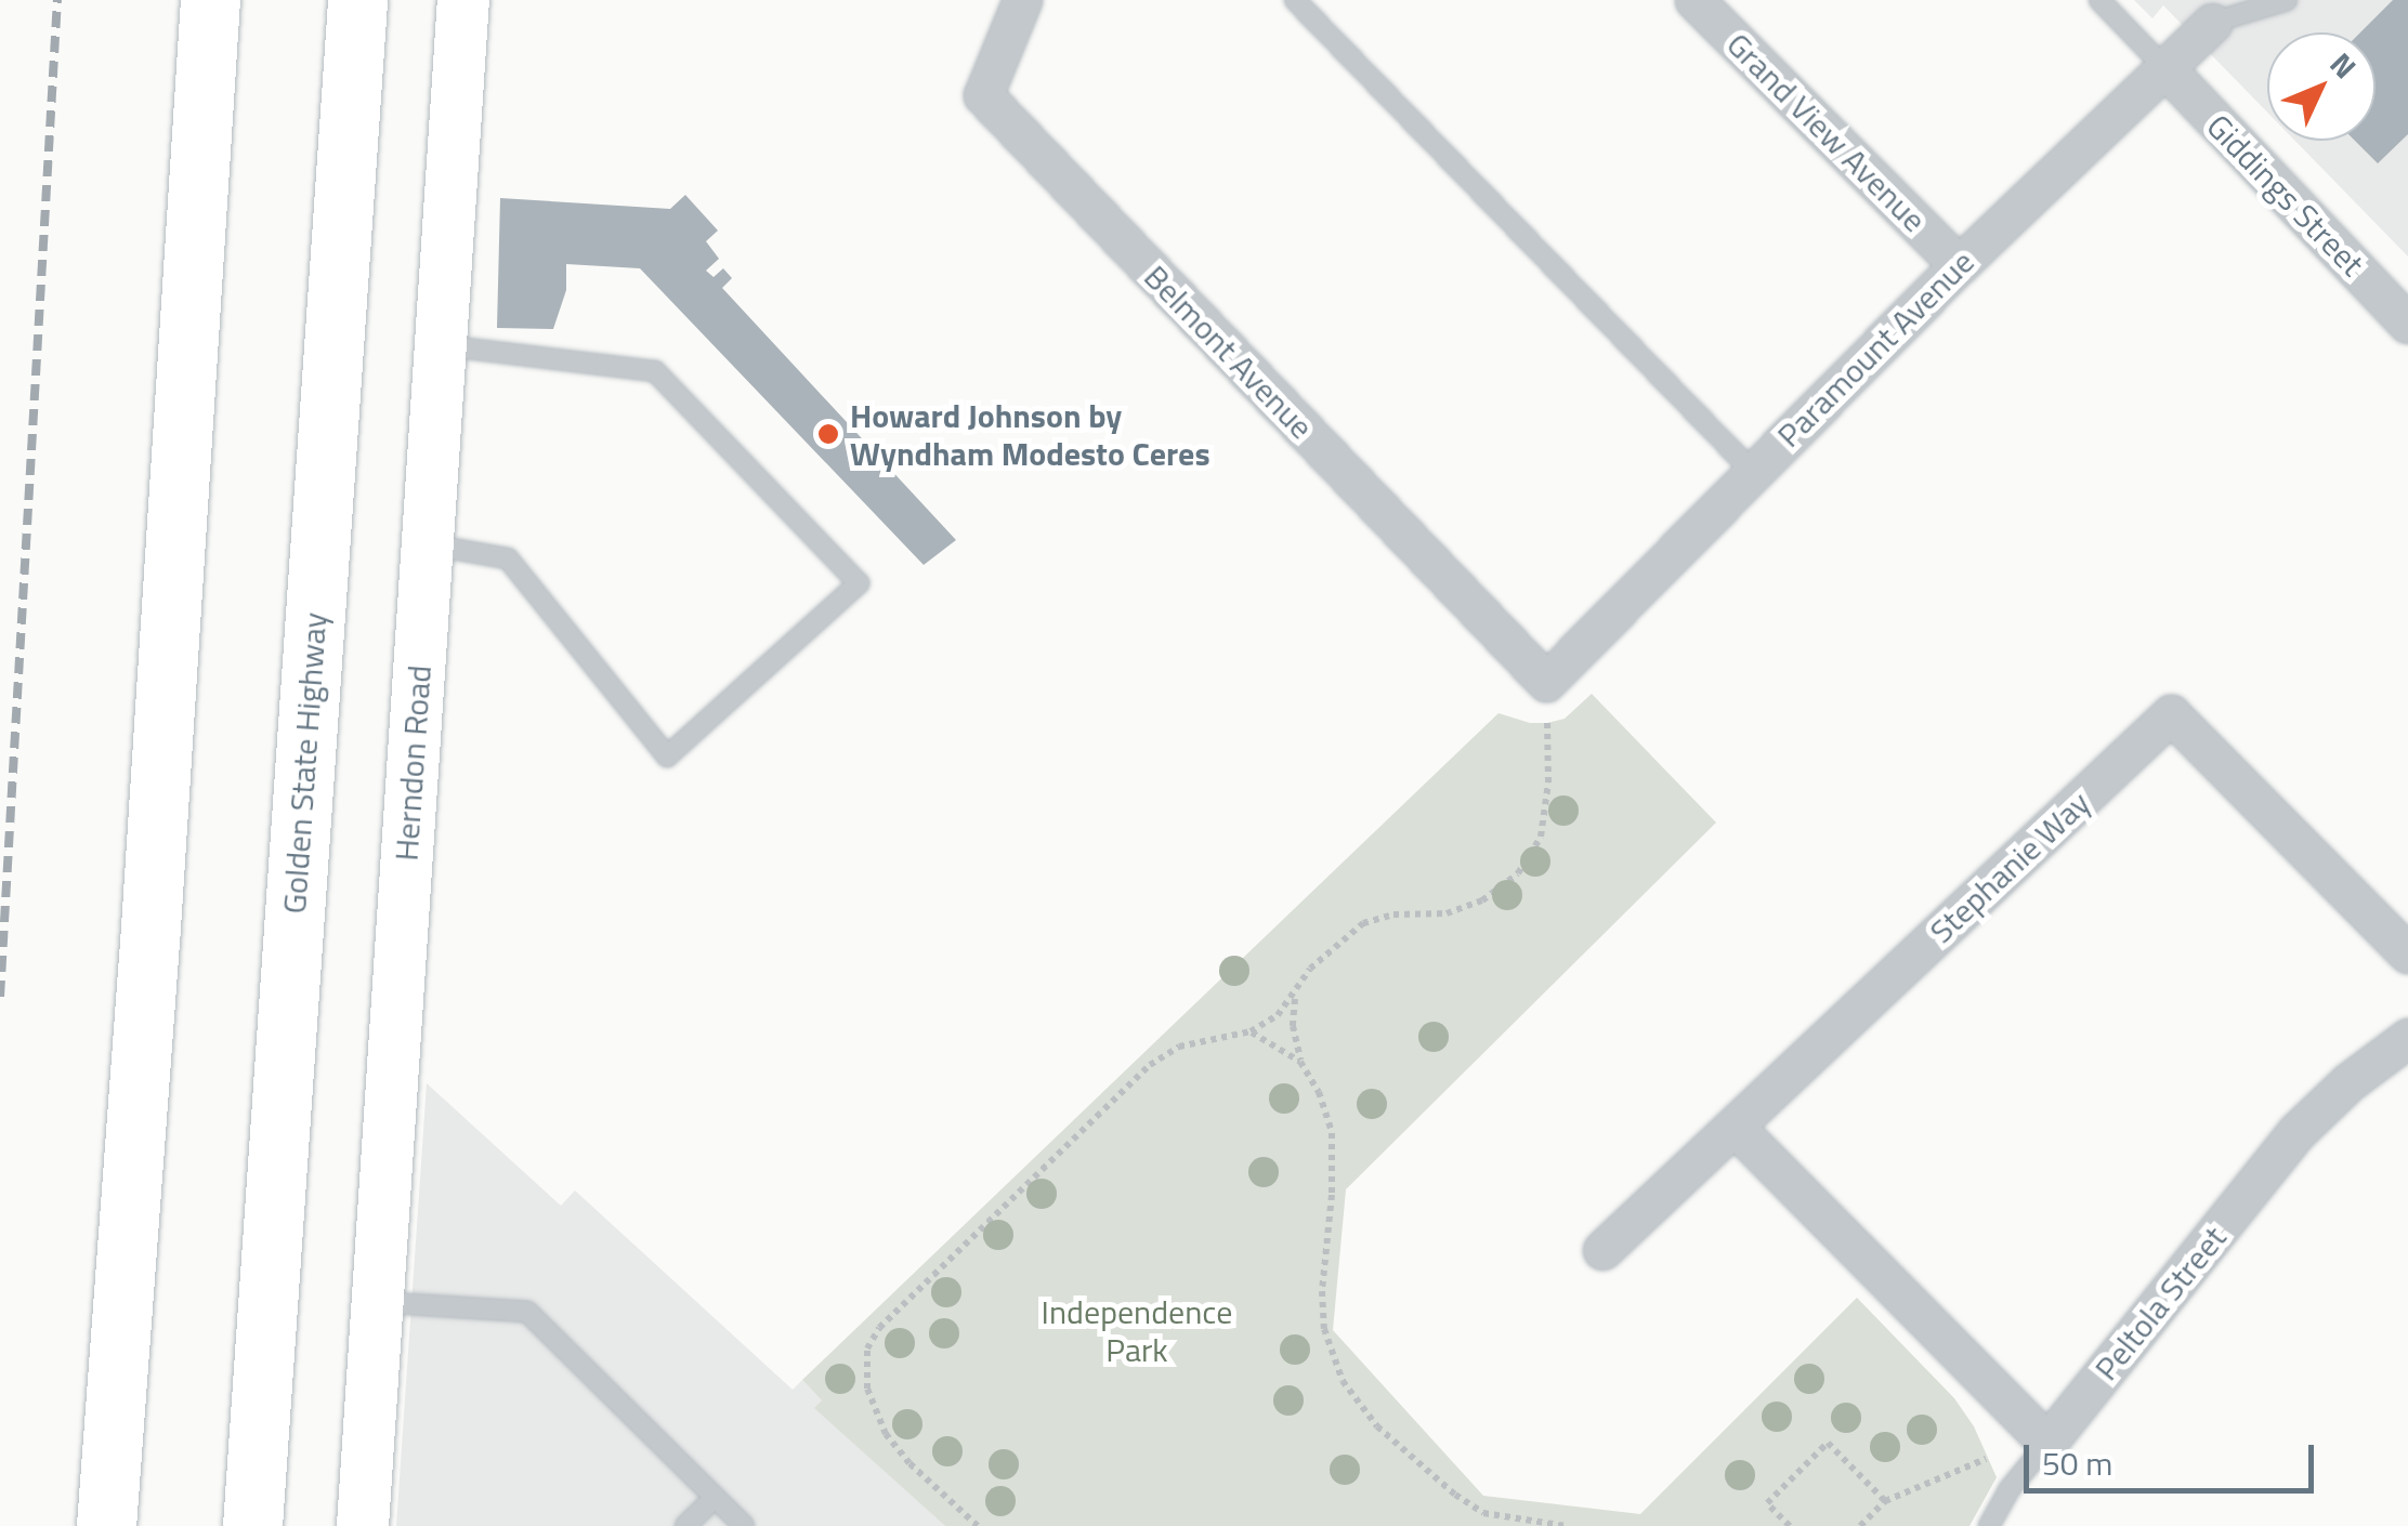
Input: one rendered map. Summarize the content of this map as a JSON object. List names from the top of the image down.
{
  "streets": {
    "highway": ["Golden State Highway"],
    "street": [
      "Grand View Avenue",
      "Giddings Street",
      "Paramount Avenue",
      "Belmont Avenue",
      "Herndon Road",
      "Stephanie Way",
      "Peltola Street"
    ]
  },
  "crossings": [
    ["Grand View Avenue", "Paramount Avenue"],
    ["Giddings Street", "Paramount Avenue"],
    ["Paramount Avenue", "Belmont Avenue"]
  ],
  "parks": ["Independence Park"],
  "places": ["Howard Johnson by Wyndham Modesto Ceres"],
  "scale_bar": "50 m",
  "north": "top right"
}
